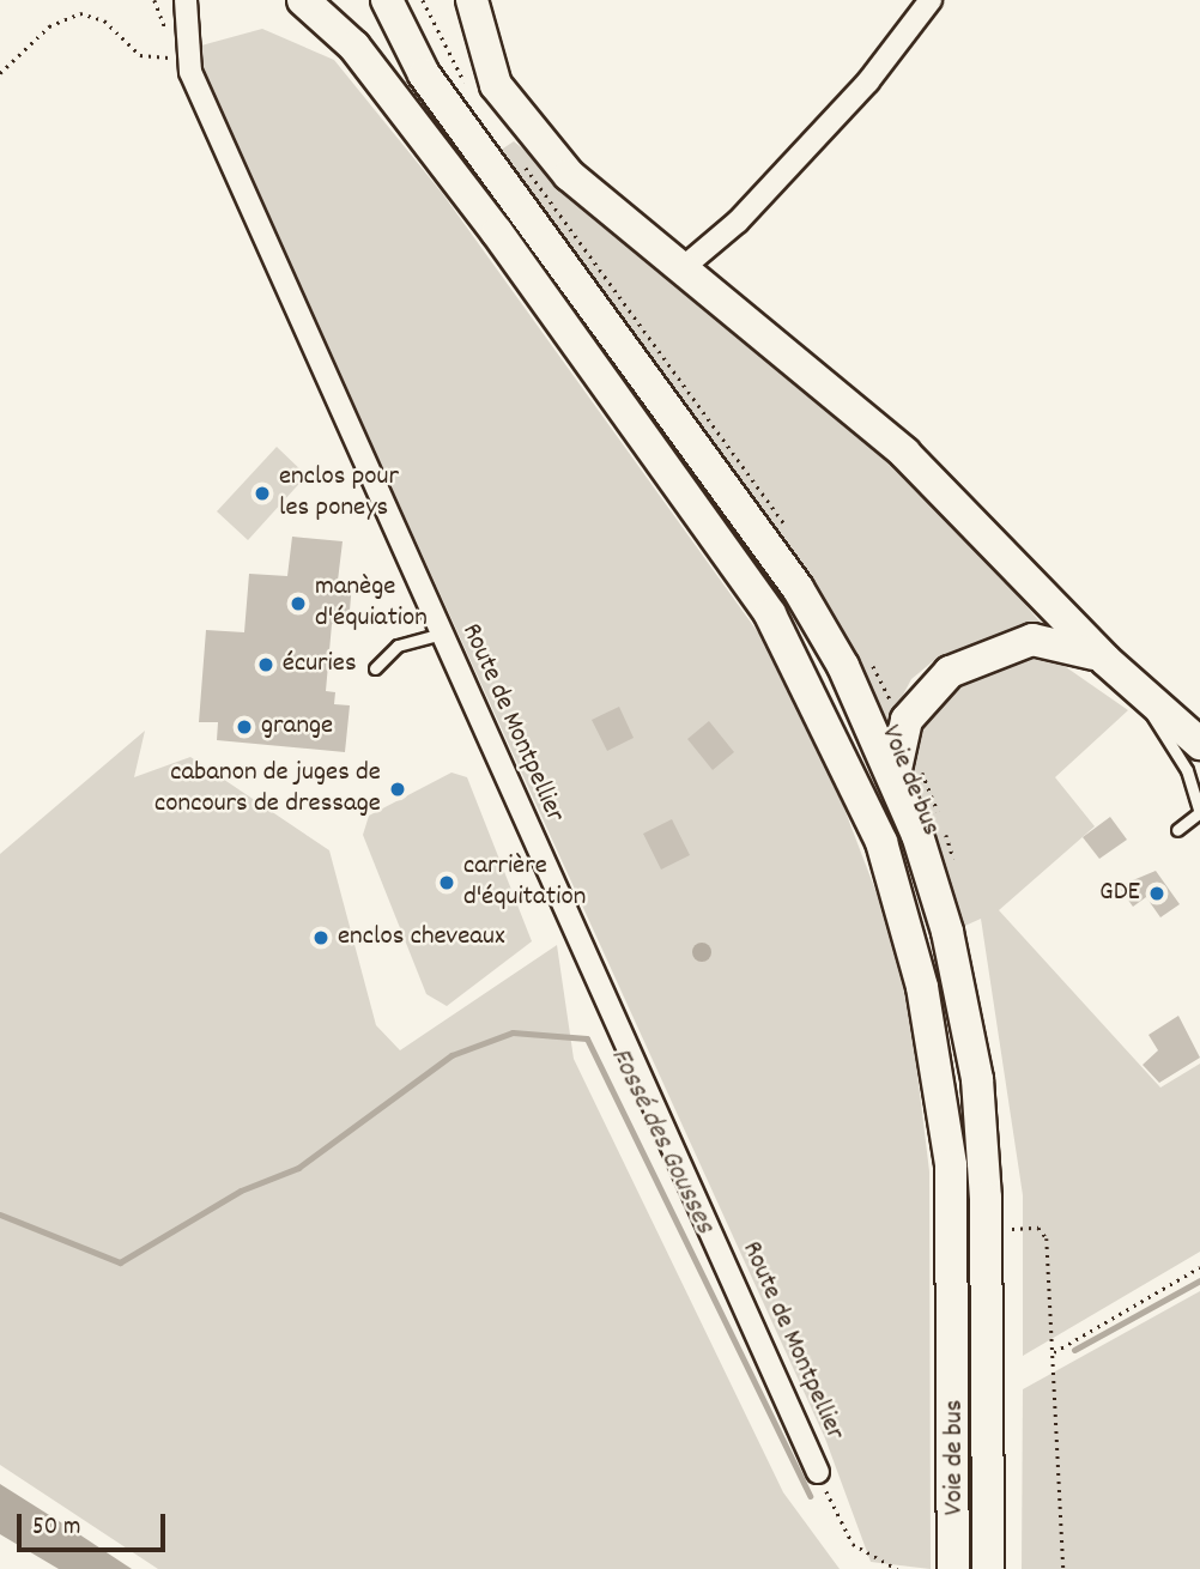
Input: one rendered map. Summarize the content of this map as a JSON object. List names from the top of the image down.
{
  "streets": {
    "street": ["Route de Montpellier"]
  },
  "water": ["Fossé des Gousses"],
  "places": [
    "enclos pour les poneys",
    "manège d'équiation",
    "écuries",
    "grange",
    "cabanon de juges de concours de dressage",
    "carrière d'équitation",
    "GDE",
    "enclos cheveaux"
  ],
  "scale_bar": "50 m"
}
